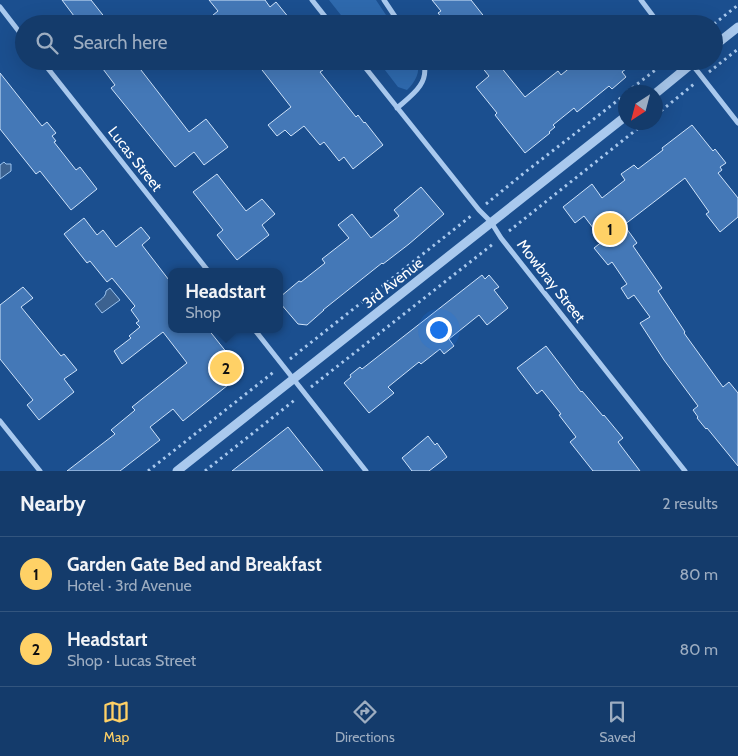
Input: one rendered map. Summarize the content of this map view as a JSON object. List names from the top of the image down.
{
  "streets": {
    "street": ["Lucas Street", "Mowbray Street", "3rd Avenue"]
  },
  "crossings": [
    ["Mowbray Street", "3rd Avenue"]
  ],
  "north": "bottom left",
  "page": {
    "search": "Search here",
    "pins": ["1", "2"],
    "popup": ["Headstart", "Shop"],
    "heading": ["Nearby", "2 results"],
    "list": [
      {
        "mark": "1",
        "name": "Garden Gate Bed and Breakfast",
        "note": "Hotel · 3rd Avenue",
        "value": "80 m"
      },
      {
        "mark": "2",
        "name": "Headstart",
        "note": "Shop · Lucas Street",
        "value": "80 m"
      }
    ],
    "nav": ["Map", "Directions", "Saved"]
  }
}
